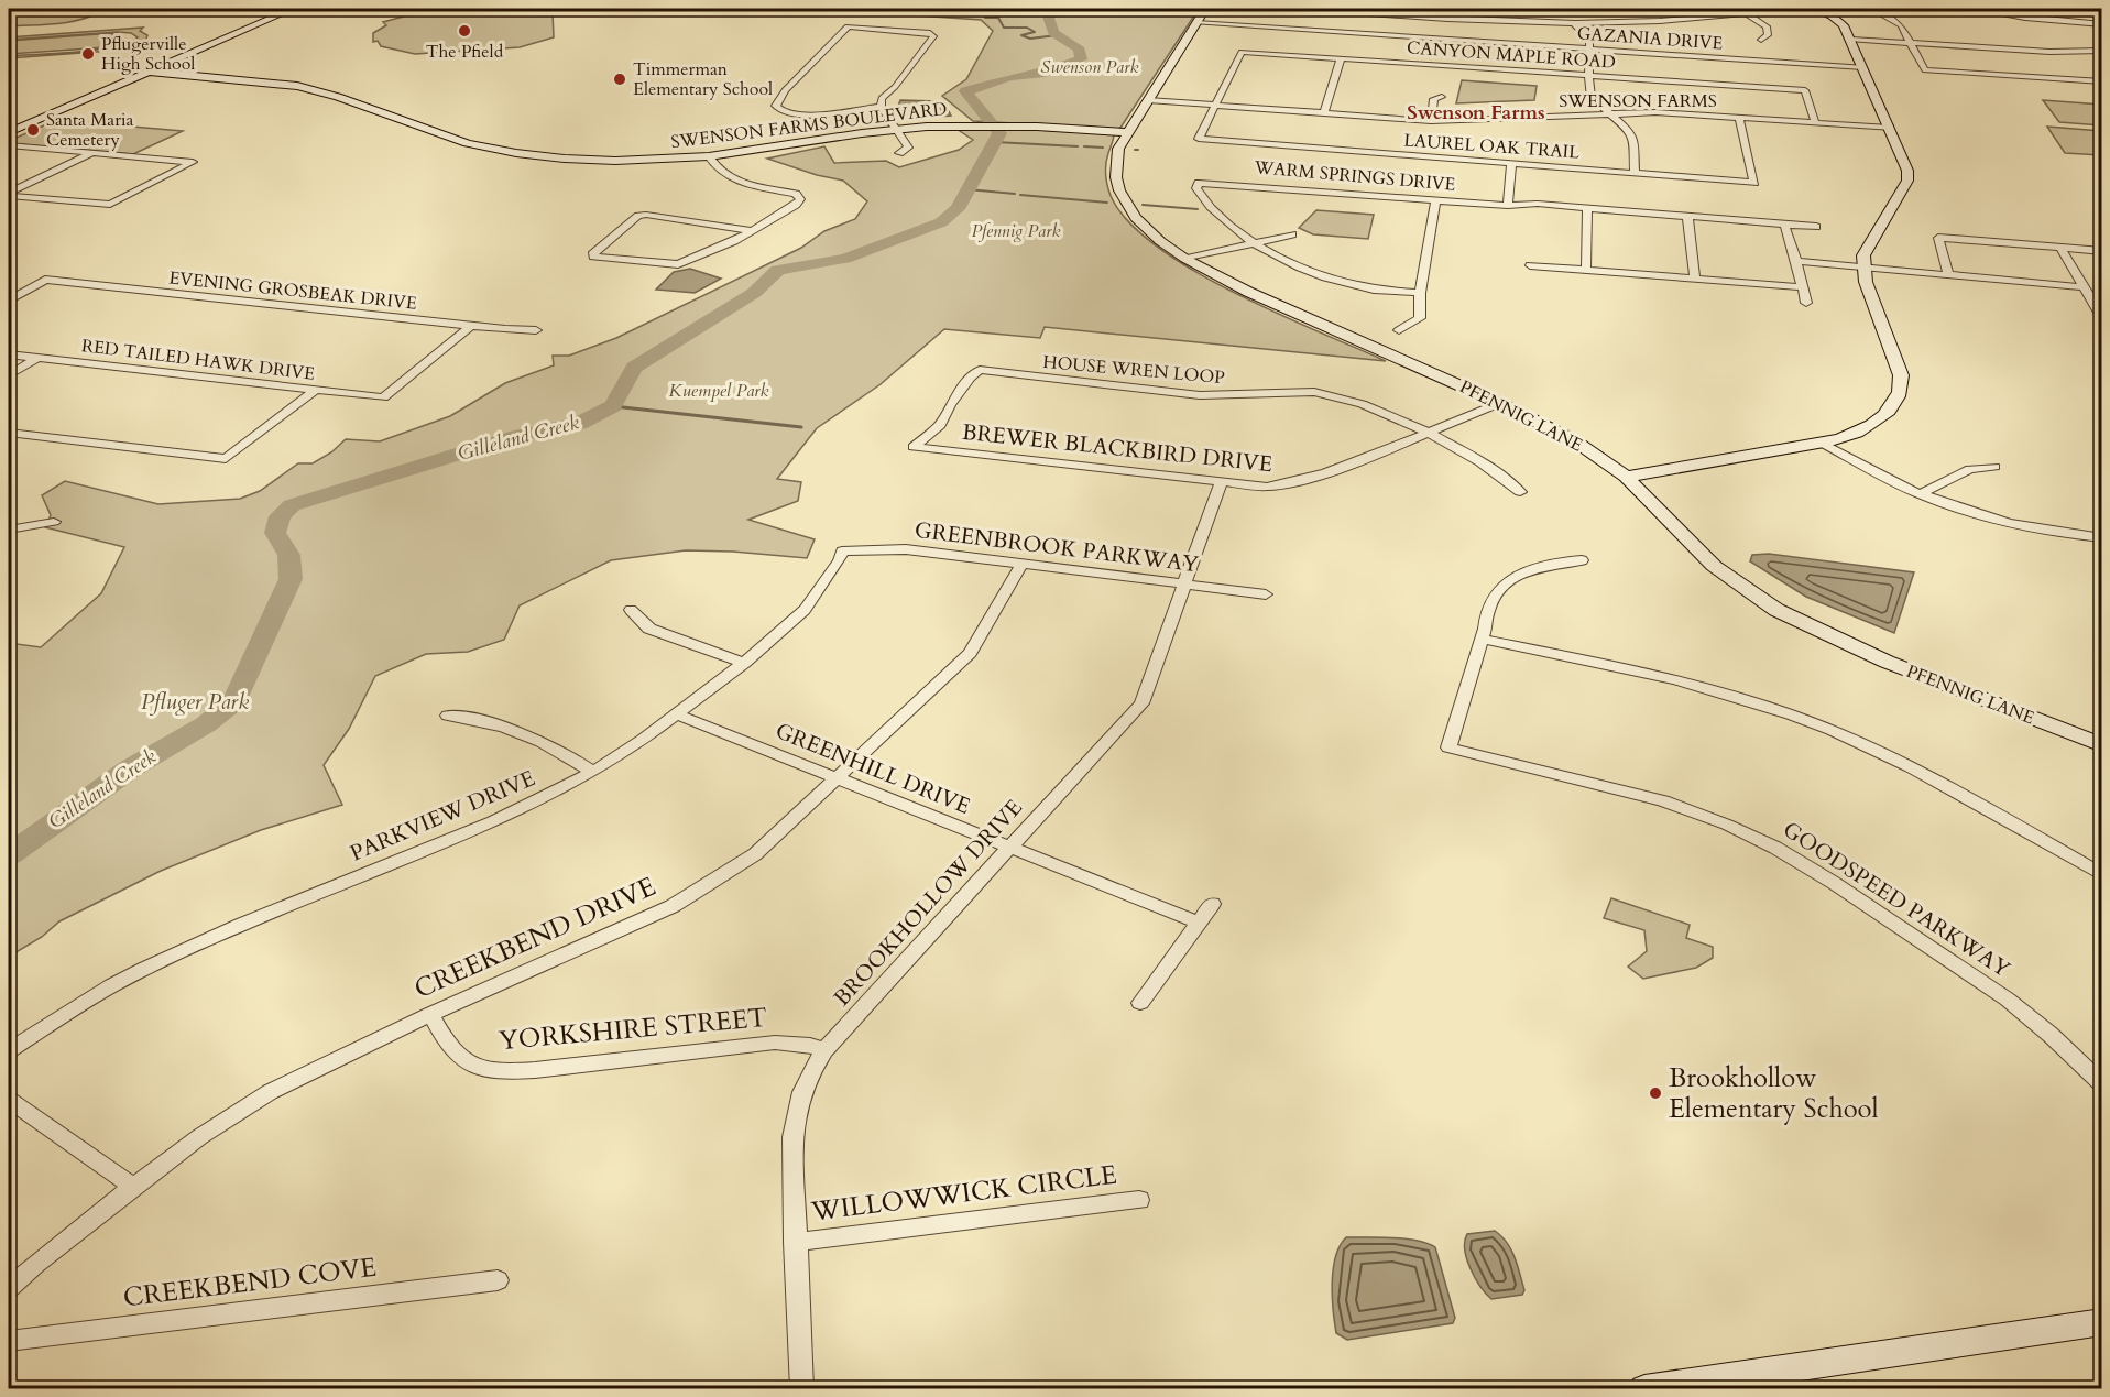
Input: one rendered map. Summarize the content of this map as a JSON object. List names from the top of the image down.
{
  "streets": {
    "street": [
      "GAZANIA DRIVE",
      "CANYON MAPLE ROAD",
      "SWENSON FARMS",
      "SWENSON FARMS BOULEVARD",
      "LAUREL OAK TRAIL",
      "WARM SPRINGS DRIVE",
      "EVENING GROSBEAK DRIVE",
      "RED TAILED HAWK DRIVE",
      "HOUSE WREN LOOP",
      "PFENNIG LANE",
      "BREWER BLACKBIRD DRIVE",
      "GREENBROOK PARKWAY",
      "GREENHILL DRIVE",
      "PARKVIEW DRIVE",
      "GOODSPEED PARKWAY",
      "BROOKHOLLOW DRIVE",
      "CREEKBEND DRIVE",
      "YORKSHIRE STREET",
      "WILLOWWICK CIRCLE",
      "CREEKBEND COVE"
    ]
  },
  "crossings": [
    ["GAZANIA DRIVE", "PFENNIG LANE"],
    ["CANYON MAPLE ROAD", "SWENSON FARMS"],
    ["CANYON MAPLE ROAD", "LAUREL OAK TRAIL"],
    ["SWENSON FARMS", "LAUREL OAK TRAIL"],
    ["SWENSON FARMS", "PFENNIG LANE"],
    ["SWENSON FARMS BOULEVARD", "PFENNIG LANE"],
    ["EVENING GROSBEAK DRIVE", "RED TAILED HAWK DRIVE"],
    ["HOUSE WREN LOOP", "BREWER BLACKBIRD DRIVE"],
    ["PFENNIG LANE", "BREWER BLACKBIRD DRIVE"],
    ["BREWER BLACKBIRD DRIVE", "BROOKHOLLOW DRIVE"],
    ["GREENBROOK PARKWAY", "PARKVIEW DRIVE"],
    ["GREENBROOK PARKWAY", "BROOKHOLLOW DRIVE"],
    ["GREENBROOK PARKWAY", "CREEKBEND DRIVE"],
    ["GREENHILL DRIVE", "PARKVIEW DRIVE"],
    ["GREENHILL DRIVE", "BROOKHOLLOW DRIVE"],
    ["GREENHILL DRIVE", "CREEKBEND DRIVE"],
    ["BROOKHOLLOW DRIVE", "YORKSHIRE STREET"],
    ["BROOKHOLLOW DRIVE", "WILLOWWICK CIRCLE"],
    ["CREEKBEND DRIVE", "YORKSHIRE STREET"]
  ],
  "districts": ["Swenson Farms"],
  "water": ["Gilleland Creek"],
  "parks": [
    "Swenson Park",
    "Pfennig Park",
    "Kuempel Park",
    "Pfluger Park"
  ],
  "places": [
    "The Pfield",
    "Pflugerville High School",
    "Timmerman Elementary School",
    "Santa Maria Cemetery",
    "Brookhollow Elementary School"
  ]
}
